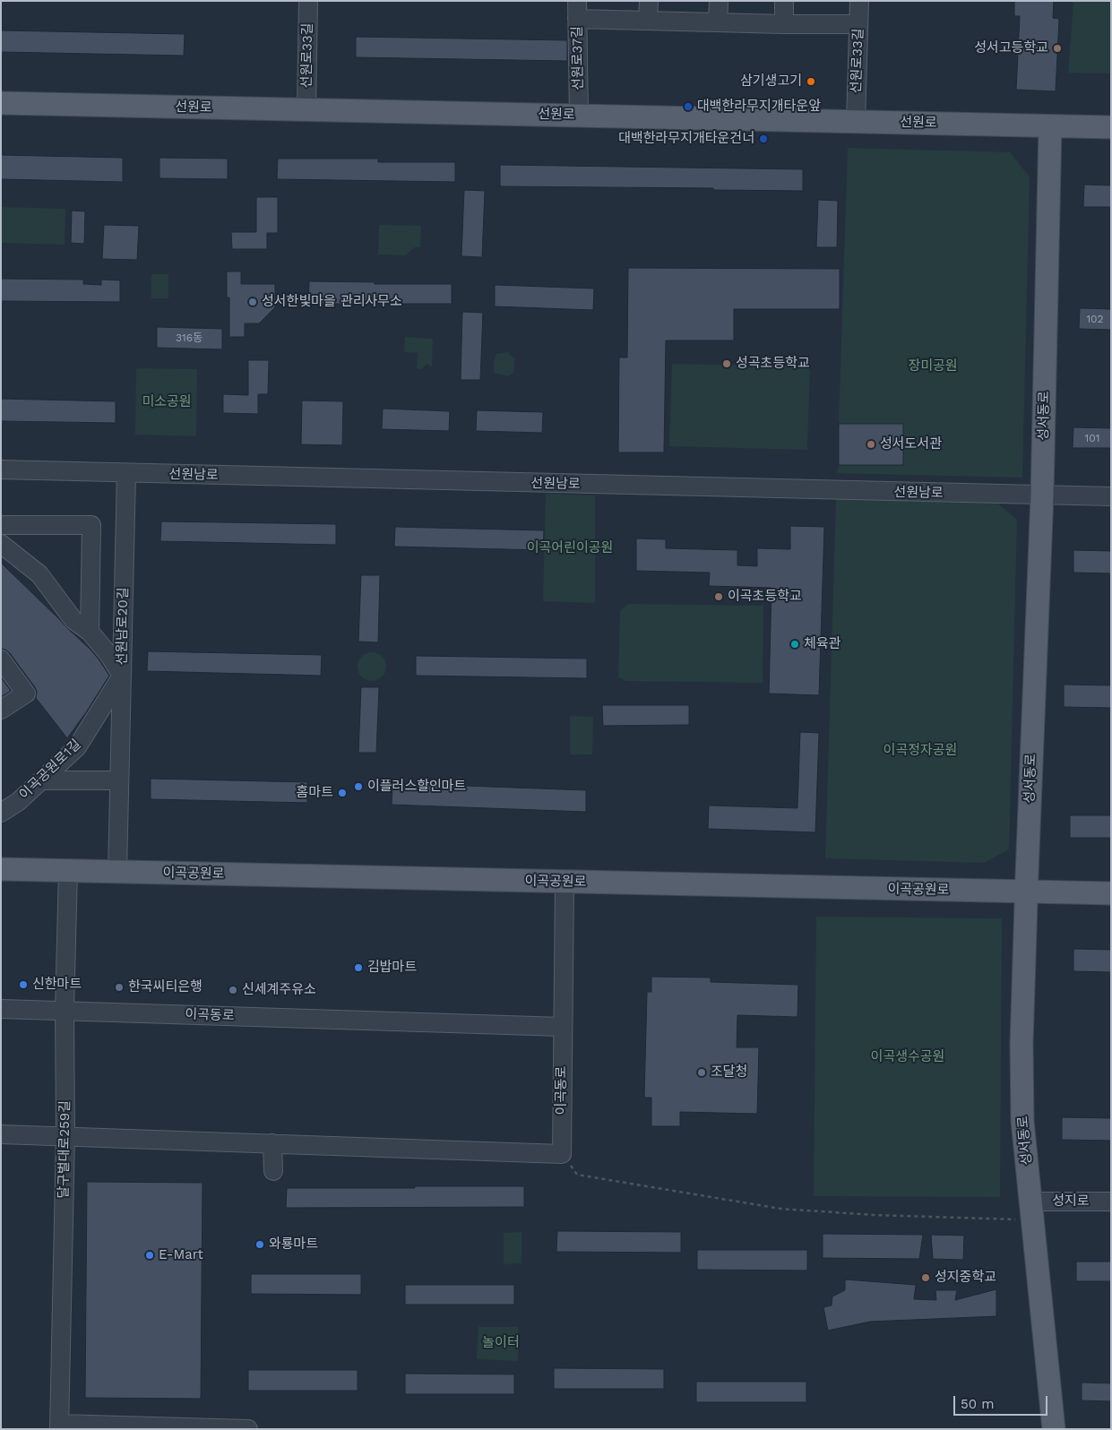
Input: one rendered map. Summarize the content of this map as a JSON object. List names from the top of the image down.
{
  "streets": {
    "main road": ["선원로", "성서동로", "이곡공원로"],
    "street": [
      "선원로33길",
      "선원로37길",
      "선원남로",
      "선원남로20길",
      "이곡공원로1길",
      "이곡동로",
      "달구벌대로259길",
      "성지로"
    ]
  },
  "crossings": [
    ["선원로33길", "선원로"],
    ["선원로37길", "선원로"],
    ["선원로", "성서동로"],
    ["성서동로", "선원남로"],
    ["성서동로", "이곡공원로"],
    ["성서동로", "성지로"],
    ["선원남로", "선원남로20길"],
    ["선원남로20길", "이곡공원로1길"],
    ["선원남로20길", "이곡공원로"],
    ["이곡공원로", "달구벌대로259길"],
    ["이곡동로", "달구벌대로259길"]
  ],
  "parks": [
    "장미공원",
    "미소공원",
    "이곡어린이공원",
    "이곡정자공원",
    "이곡생수공원",
    "놀이터"
  ],
  "places": [
    "성서고등학교",
    "삼기생고기",
    "대백한라무지개타운앞",
    "대백한라무지개타운건너",
    "성서한빛마을 관리사무소",
    "성곡초등학교",
    "성서도서관",
    "이곡초등학교",
    "체육관",
    "이플러스할인마트",
    "홈마트",
    "김밥마트",
    "신한마트",
    "한국씨티은행",
    "신세계주유소",
    "조달청",
    "와룡마트",
    "E-Mart",
    "성지중학교"
  ],
  "house_numbers": ["102", "316동", "101"],
  "scale_bar": "50 m"
}
